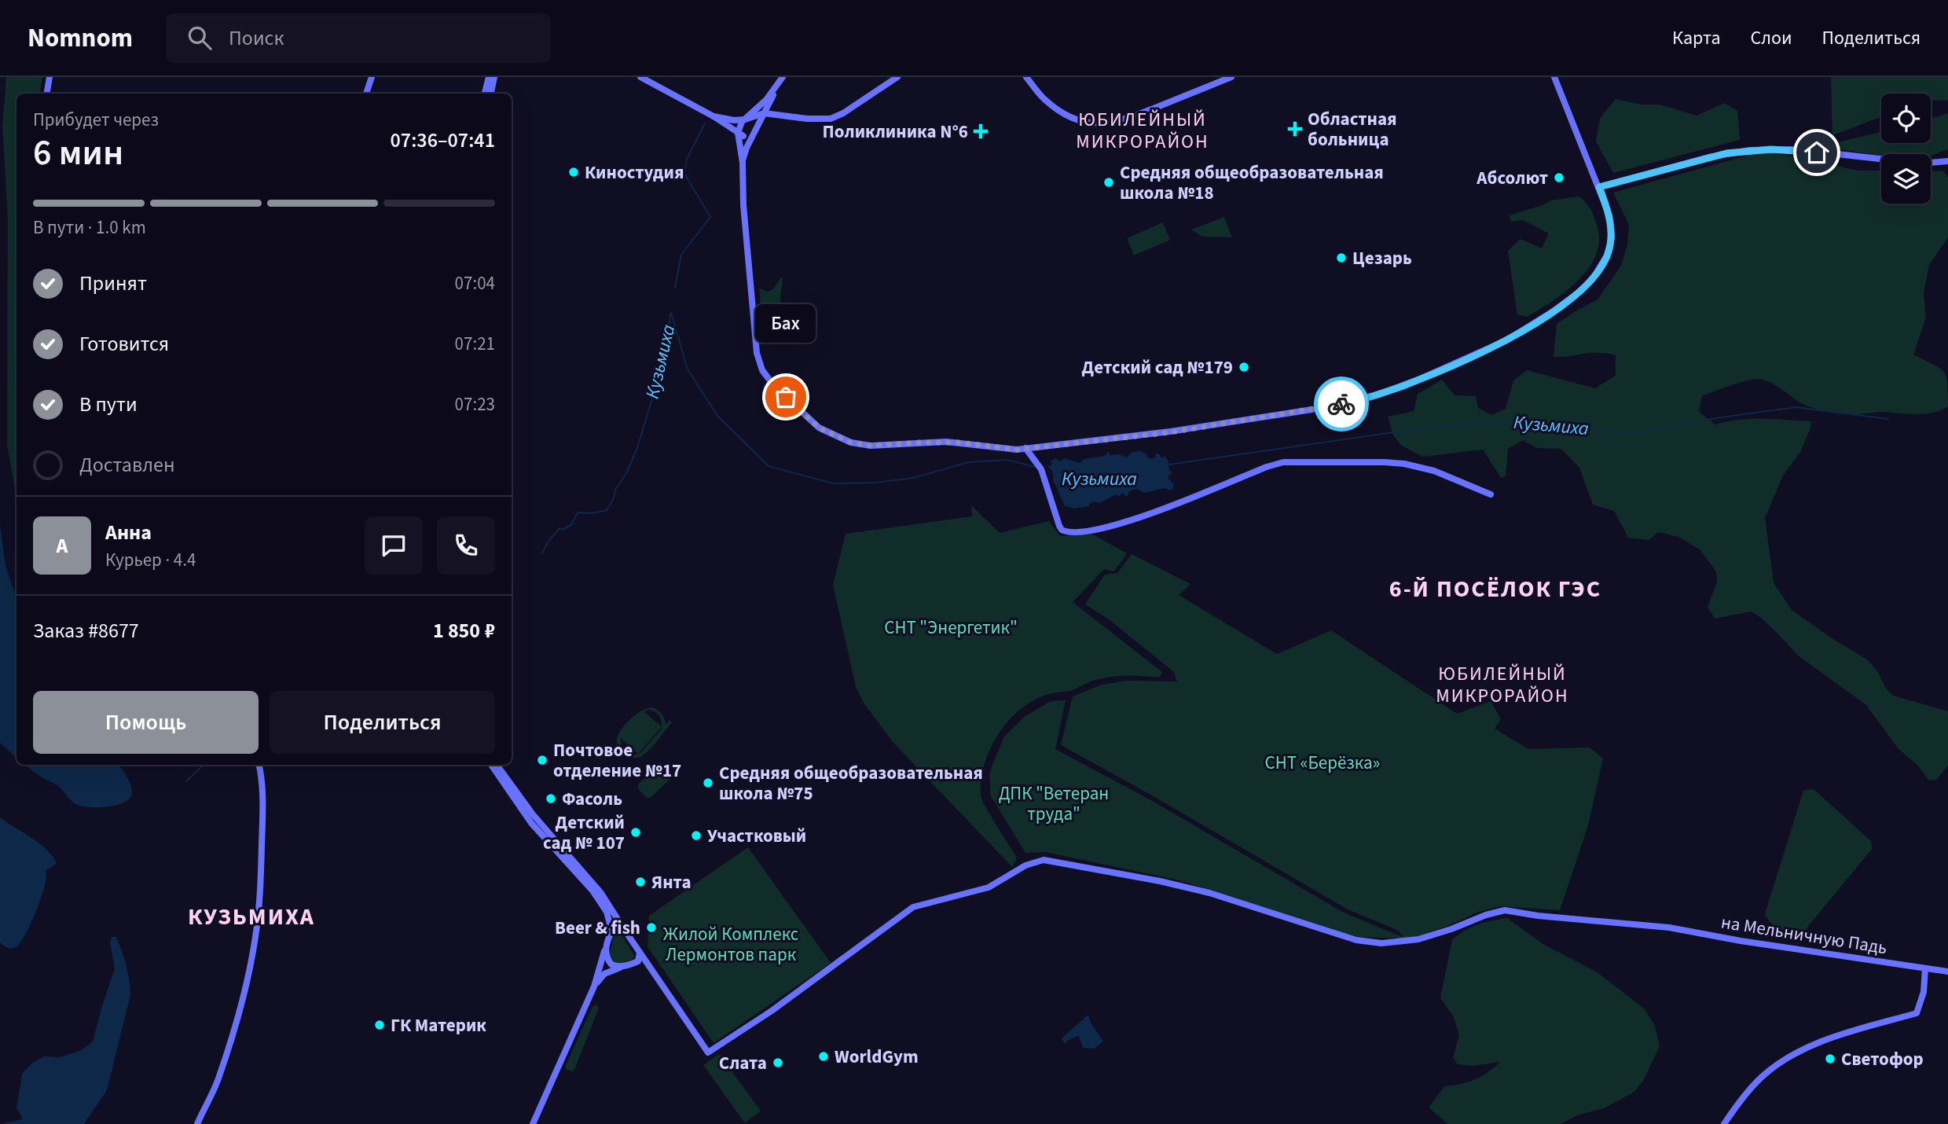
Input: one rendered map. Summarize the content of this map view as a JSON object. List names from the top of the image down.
{
  "streets": {
    "street": ["на Мельничную Падь"]
  },
  "districts": [
    "ЮБИЛЕЙНЫЙ МИКРОРАЙОН",
    "6-Й ПОСЁЛОК ГЭС",
    "ЮБИЛЕЙНЫЙ МИКРОРАЙОН",
    "КУЗЬМИХА"
  ],
  "water": ["Кузьмиха"],
  "parks": [
    "СНТ \"Энергетик\"",
    "СНТ «Берёзка»",
    "ДПК \"Ветеран труда\"",
    "Жилой Комплекс Лермонтов парк"
  ],
  "places": {
    "health": ["Областная больница", "Поликлиника N°6"],
    "other": [
      "Киностудия",
      "Абсолют",
      "Средняя общеобразовательная школа №18",
      "Цезарь",
      "Детский сад №179",
      "Бах",
      "Почтовое отделение №17",
      "Средняя общеобразовательная школа №75",
      "Фасоль",
      "Детский сад № 107",
      "Участковый",
      "Янта",
      "Beer & fish",
      "ГК Материк",
      "WorldGym",
      "Светофор",
      "Слата"
    ]
  },
  "page": {
    "header": "Nomnom",
    "search": "Поиск",
    "nav": ["Карта", "Слои", "Поделиться"],
    "heading": ["6 мин", "Прибудет через", "07:36–07:41"],
    "panel": [
      "Анна",
      "Курьер · 4.4",
      "Заказ #8677",
      "1 850 ₽"
    ],
    "bar": "В пути · 1.0 km",
    "list": [
      ["Принят", "07:04"],
      ["Готовится", "07:21"],
      ["В пути", "07:23"],
      "Доставлен"
    ],
    "bubble": "Бах",
    "round": "А",
    "buttons": ["Помощь", "Поделиться"]
  }
}
